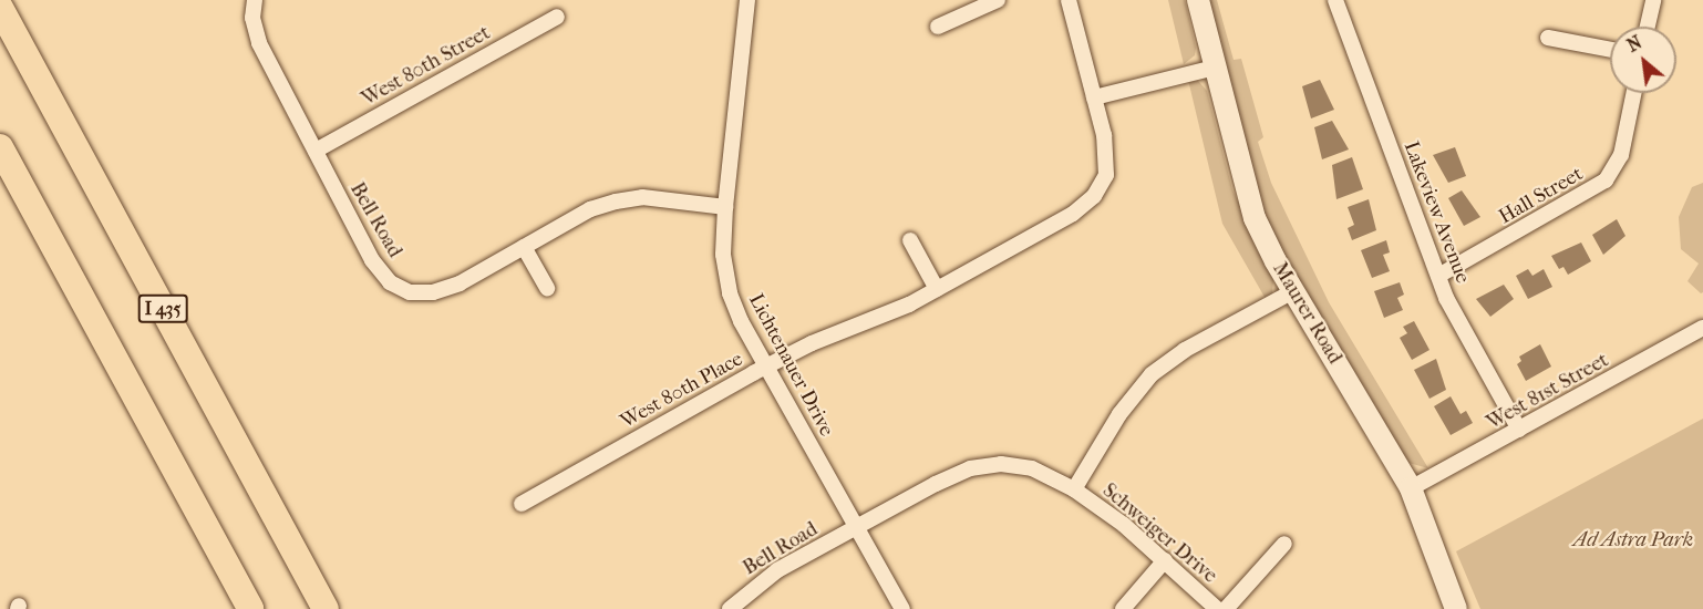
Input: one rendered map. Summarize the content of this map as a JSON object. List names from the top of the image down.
{
  "streets": {
    "highway": ["I 435"],
    "street": [
      "West 80th Street",
      "Hall Street",
      "Lakeview Avenue",
      "Bell Road",
      "Maurer Road",
      "Lichtenauer Drive",
      "West 80th Place",
      "West 81st Street",
      "Schweiger Drive"
    ]
  },
  "crossings": [
    ["West 80th Street", "Bell Road"],
    ["Hall Street", "Lakeview Avenue"],
    ["Lakeview Avenue", "West 81st Street"],
    ["Bell Road", "Lichtenauer Drive"],
    ["Bell Road", "Schweiger Drive"],
    ["Maurer Road", "West 81st Street"],
    ["Lichtenauer Drive", "West 80th Place"],
    ["Lichtenauer Drive", "Schweiger Drive"]
  ],
  "parks": ["Ad Astra Park"],
  "north": "top left"
}
